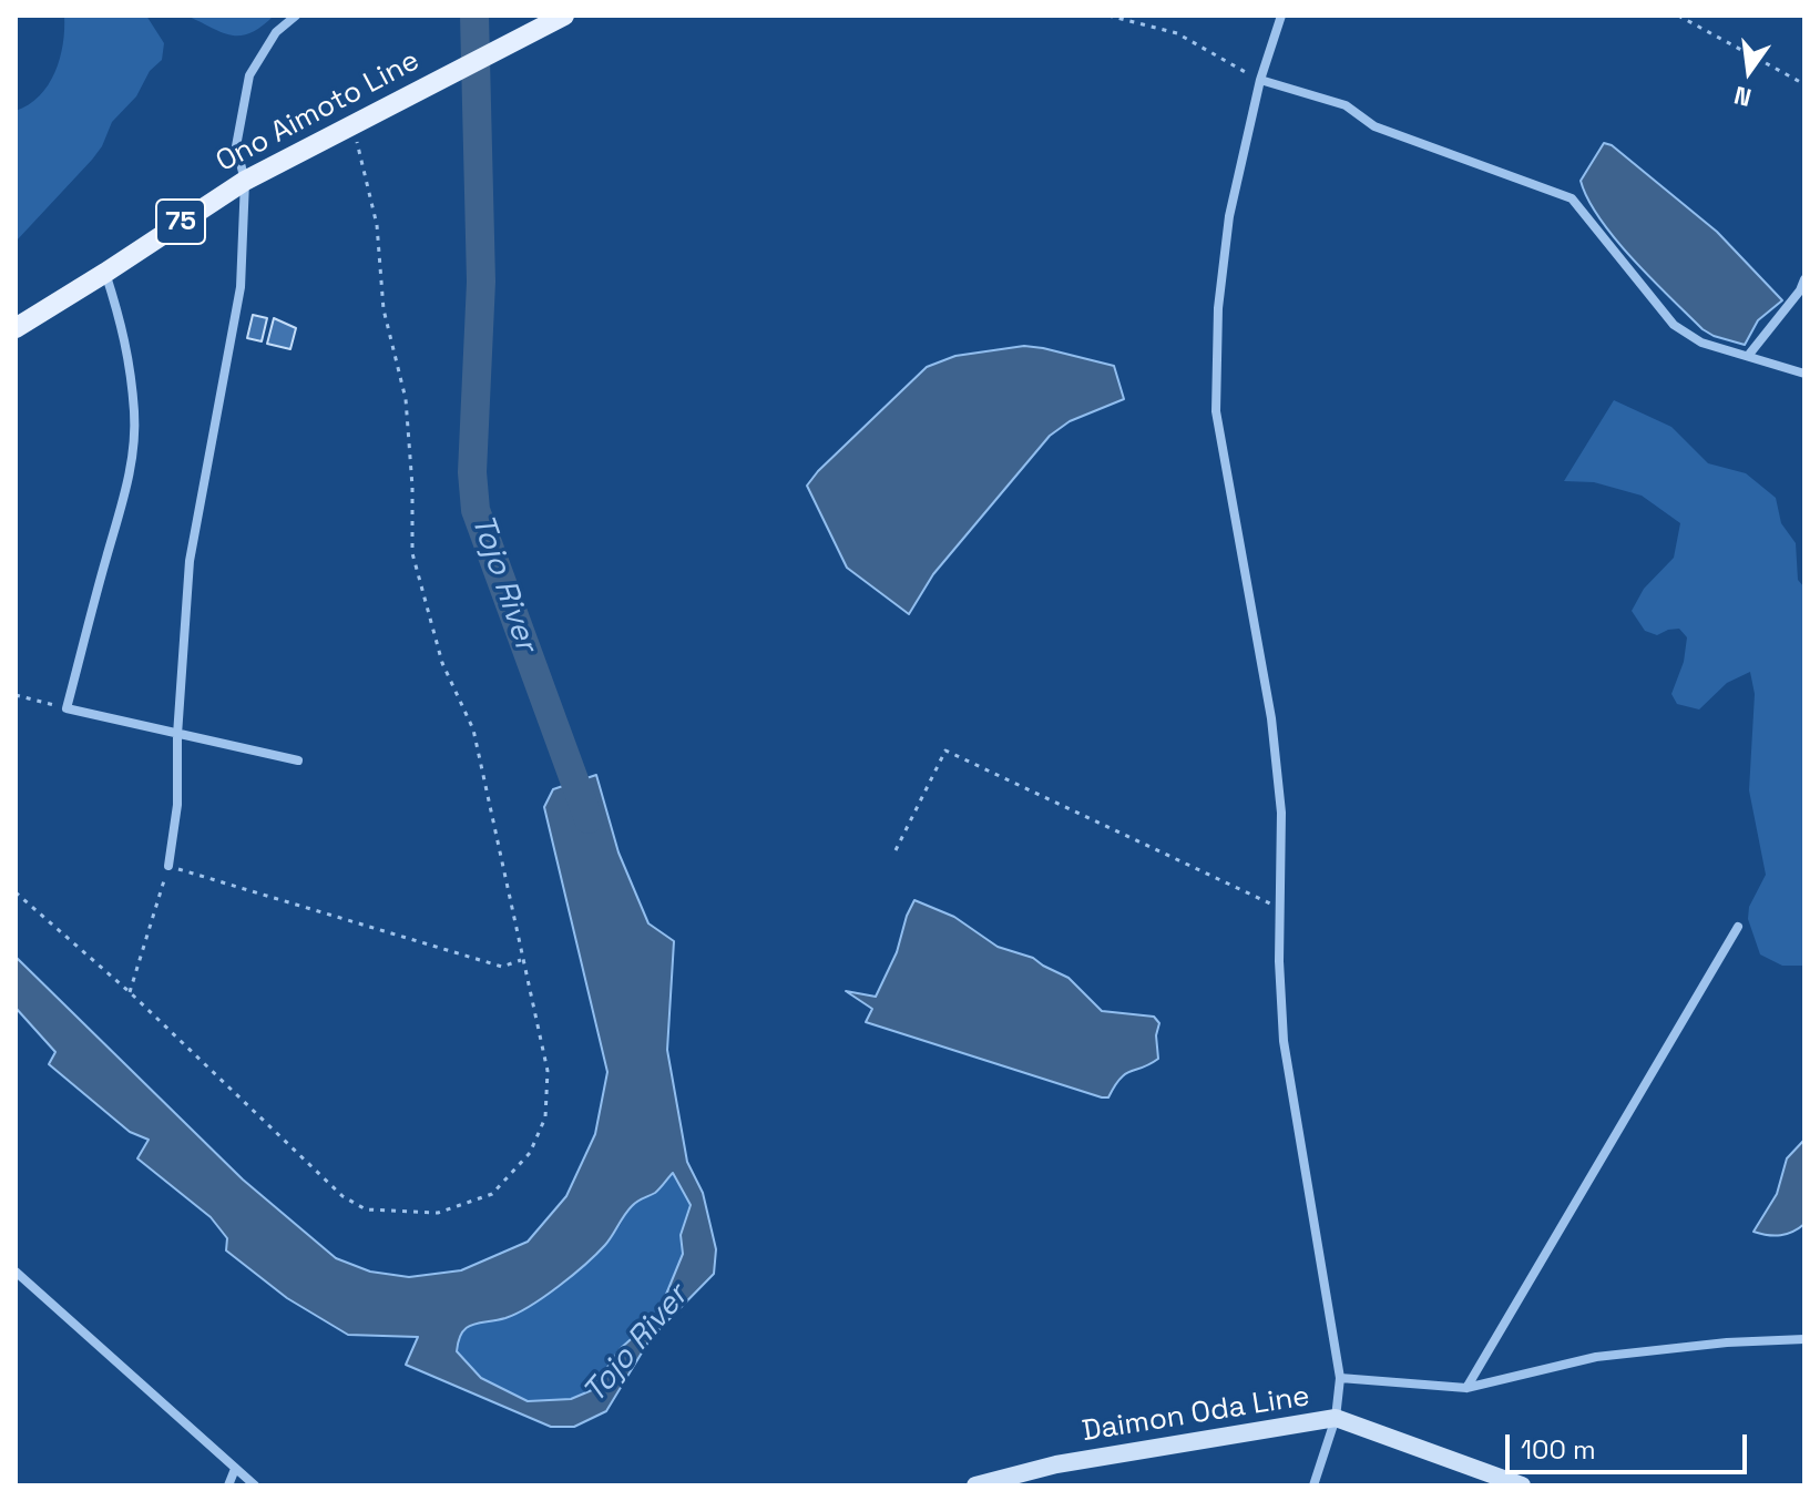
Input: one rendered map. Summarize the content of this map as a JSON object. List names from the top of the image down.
{
  "streets": {
    "main road": ["Ono Aimoto Line", "75", "Daimon Oda Line"]
  },
  "water": ["Tojo River"],
  "scale_bar": "100 m",
  "north": "bottom"
}
